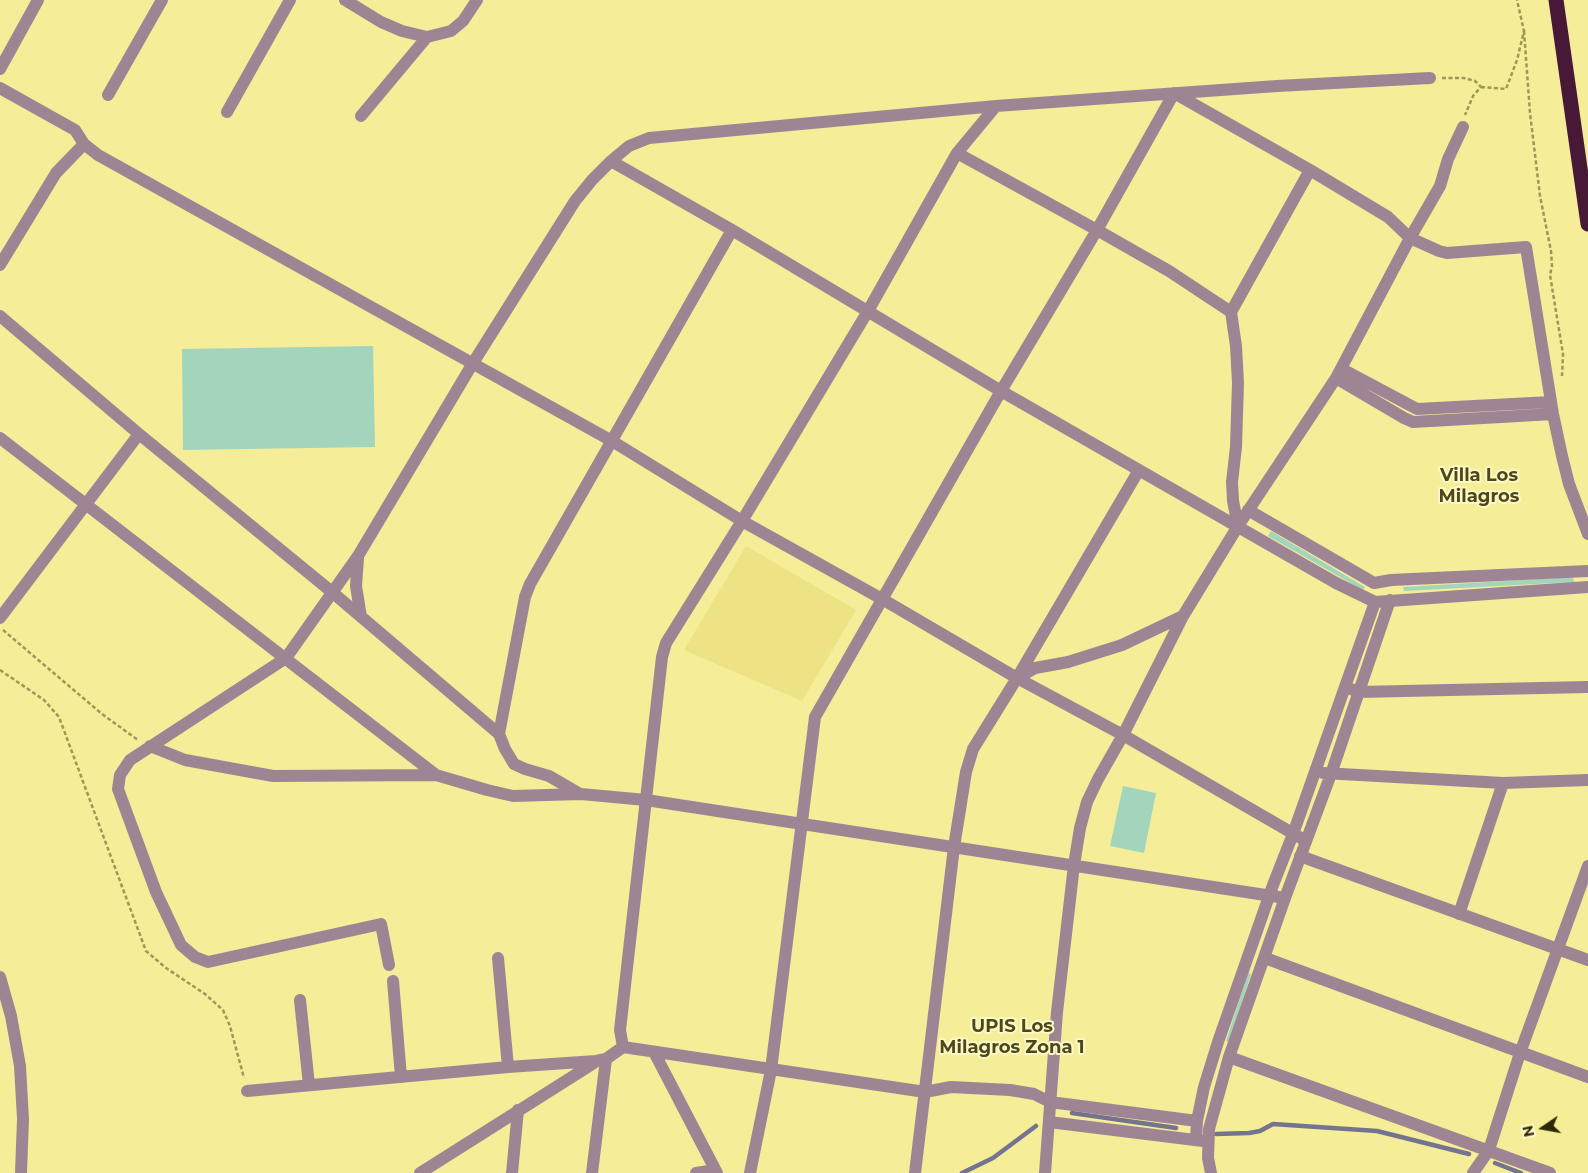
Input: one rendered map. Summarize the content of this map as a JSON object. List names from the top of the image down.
{
  "districts": ["Villa Los Milagros", "UPIS Los Milagros Zona 1"],
  "north": "left"
}
